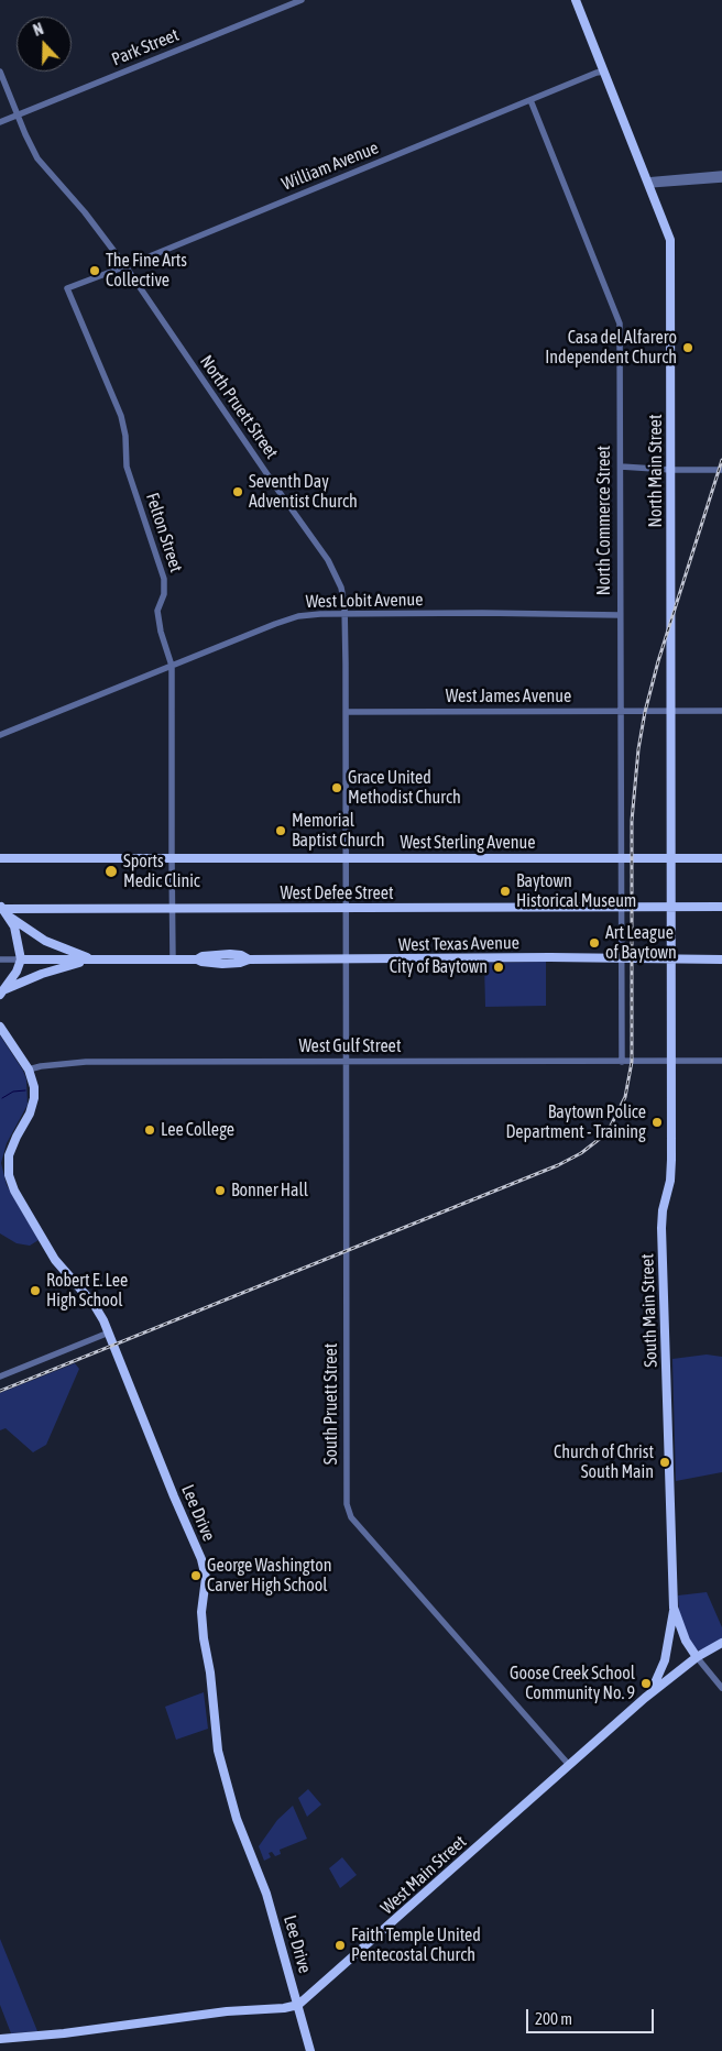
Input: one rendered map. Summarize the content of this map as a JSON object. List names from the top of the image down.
{
  "streets": {
    "main road": [
      "North Main Street",
      "West Sterling Avenue",
      "West Defee Street",
      "West Texas Avenue",
      "South Main Street",
      "Lee Drive",
      "West Main Street"
    ],
    "street": [
      "Park Street",
      "William Avenue",
      "North Pruett Street",
      "North Commerce Street",
      "Felton Street",
      "West Lobit Avenue",
      "West James Avenue",
      "West Gulf Street",
      "South Pruett Street"
    ]
  },
  "crossings": [
    ["Park Street", "North Pruett Street"],
    ["William Avenue", "North Pruett Street"],
    ["William Avenue", "North Main Street"],
    ["William Avenue", "North Commerce Street"],
    ["William Avenue", "Felton Street"],
    ["North Pruett Street", "West Lobit Avenue"],
    ["North Pruett Street", "West James Avenue"],
    ["North Pruett Street", "West Sterling Avenue"],
    ["North Pruett Street", "West Defee Street"],
    ["North Pruett Street", "West Texas Avenue"],
    ["North Pruett Street", "South Pruett Street"],
    ["North Main Street", "West James Avenue"],
    ["North Main Street", "West Sterling Avenue"],
    ["North Main Street", "West Defee Street"],
    ["North Main Street", "West Texas Avenue"],
    ["North Main Street", "South Main Street"],
    ["North Commerce Street", "West Lobit Avenue"],
    ["North Commerce Street", "West James Avenue"],
    ["North Commerce Street", "West Sterling Avenue"],
    ["North Commerce Street", "West Defee Street"],
    ["North Commerce Street", "West Texas Avenue"],
    ["North Commerce Street", "West Gulf Street"],
    ["Felton Street", "West Lobit Avenue"],
    ["Felton Street", "West Sterling Avenue"],
    ["Felton Street", "West Defee Street"],
    ["Felton Street", "West Texas Avenue"],
    ["West Texas Avenue", "South Main Street"],
    ["West Texas Avenue", "South Pruett Street"],
    ["West Gulf Street", "South Main Street"],
    ["West Gulf Street", "South Pruett Street"],
    ["West Gulf Street", "Lee Drive"],
    ["South Main Street", "West Main Street"],
    ["South Pruett Street", "West Main Street"],
    ["Lee Drive", "West Main Street"]
  ],
  "places": [
    "The Fine Arts Collective",
    "Casa del Alfarero Independent Church",
    "Seventh Day Adventist Church",
    "Grace United Methodist Church",
    "Memorial Baptist Church",
    "Sports Medic Clinic",
    "Baytown Historical Museum",
    "Art League of Baytown",
    "City of Baytown",
    "Baytown Police Department - Training",
    "Lee College",
    "Bonner Hall",
    "Robert E. Lee High School",
    "Church of Christ South Main",
    "George Washington Carver High School",
    "Goose Creek School Community No. 9",
    "Faith Temple United Pentecostal Church"
  ],
  "scale_bar": "200 m",
  "north": "top"
}
